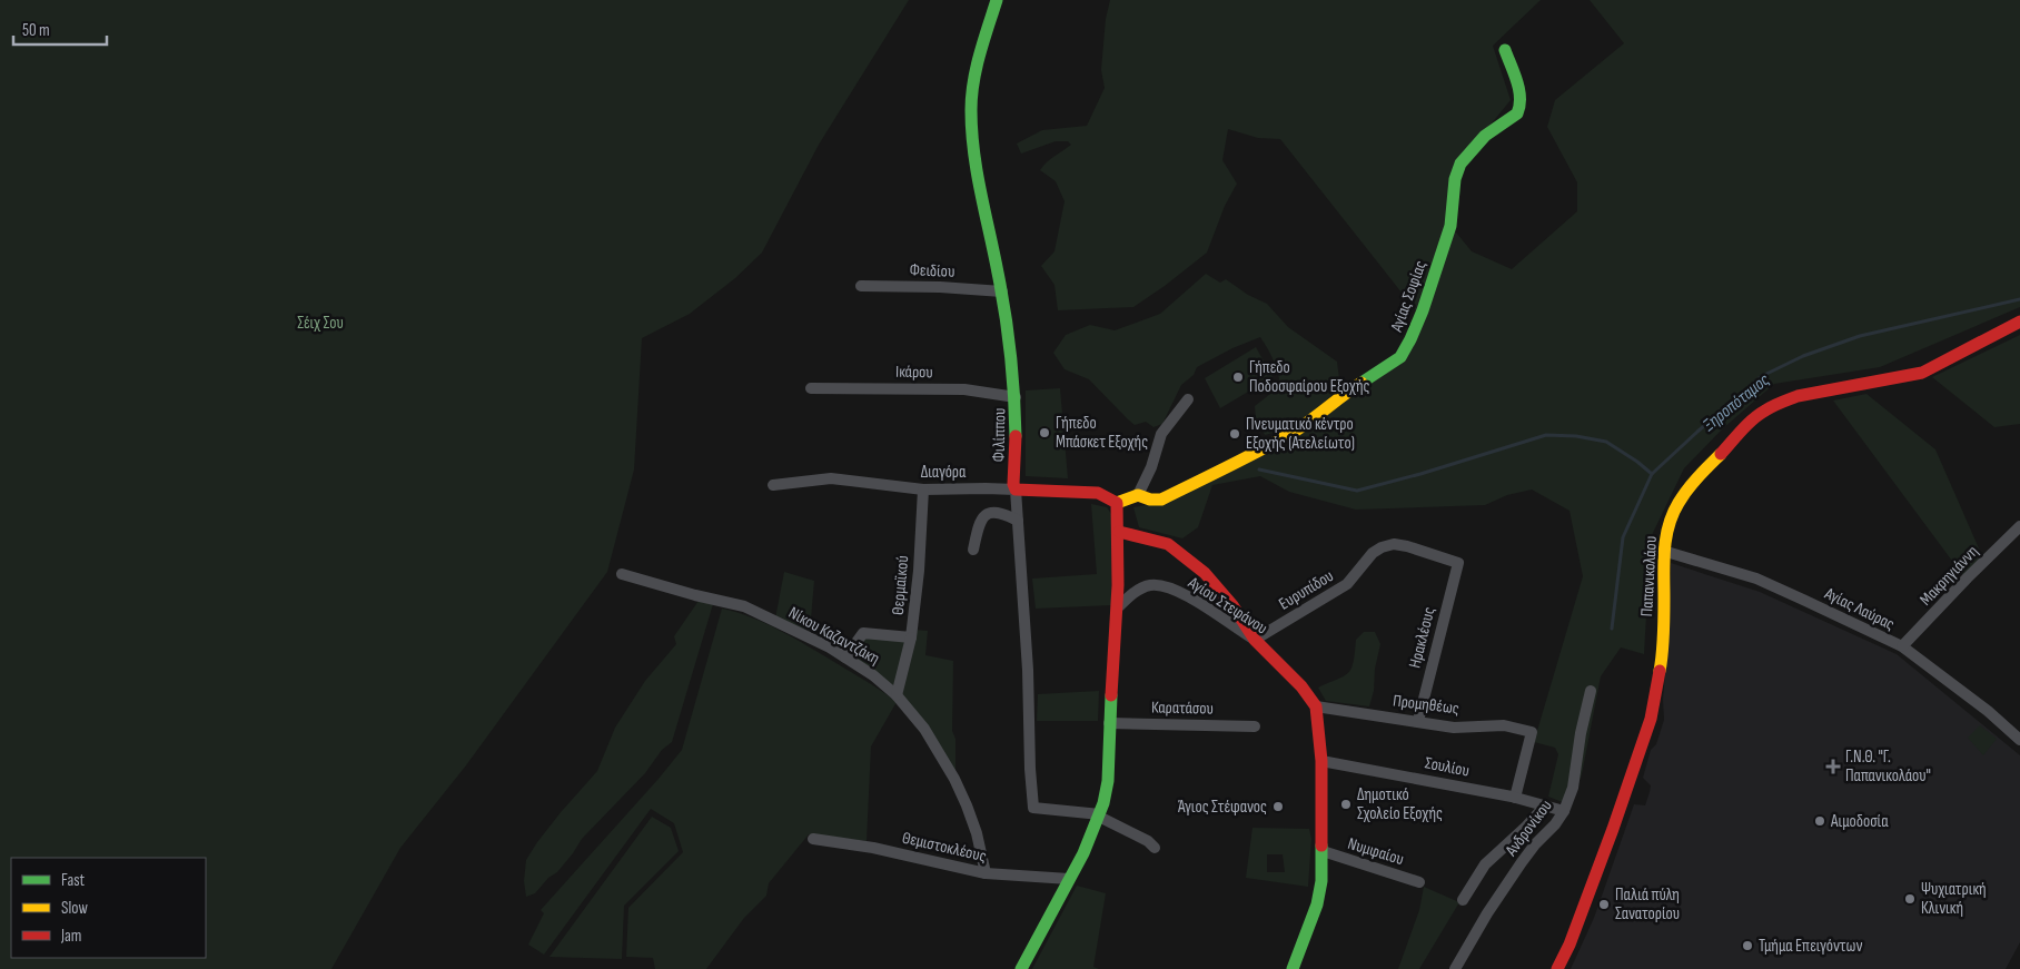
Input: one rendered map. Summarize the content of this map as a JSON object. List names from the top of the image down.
{
  "streets": {
    "street": [
      "Φειδίου",
      "Αγίας Σοφίας",
      "Ικάρου",
      "Φιλίππου",
      "Διαγόρα",
      "Μακρηγιάννη",
      "Παπανικολάου",
      "Θερμαϊκού",
      "Ευρυπίδου",
      "Αγίου Στεφάνου",
      "Αγίας Λαύρας",
      "Νίκου Καζαντζάκη",
      "Ηρακλέους",
      "Προμηθέως",
      "Καρατάσου",
      "Σουλίου",
      "Ανδρονίκου",
      "Θεμιστοκλέους",
      "Νυμφαίου"
    ]
  },
  "crossings": [
    ["Φειδίου", "Φιλίππου"],
    ["Αγίας Σοφίας", "Διαγόρα"],
    ["Ικάρου", "Φιλίππου"],
    ["Φιλίππου", "Διαγόρα"],
    ["Διαγόρα", "Θερμαϊκού"],
    ["Μακρηγιάννη", "Αγίας Λαύρας"],
    ["Παπανικολάου", "Αγίας Λαύρας"],
    ["Θερμαϊκού", "Νίκου Καζαντζάκη"],
    ["Ευρυπίδου", "Αγίου Στεφάνου"],
    ["Ευρυπίδου", "Ηρακλέους"],
    ["Αγίου Στεφάνου", "Προμηθέως"],
    ["Αγίου Στεφάνου", "Σουλίου"],
    ["Αγίου Στεφάνου", "Νυμφαίου"],
    ["Νίκου Καζαντζάκη", "Θεμιστοκλέους"],
    ["Ηρακλέους", "Προμηθέως"],
    ["Προμηθέως", "Σουλίου"],
    ["Σουλίου", "Ανδρονίκου"]
  ],
  "water": ["Ξηροπόταμος"],
  "parks": ["Σέιχ Σου"],
  "places": {
    "other": [
      "Γήπεδο Ποδοσφαίρου Εξοχής",
      "Γήπεδο Μπάσκετ Εξοχής",
      "Πνευματικό κέντρο Εξοχής (Ατελείωτο)",
      "Δημοτικό Σχολείο Εξοχής",
      "Άγιος Στέφανος",
      "Αιμοδοσία",
      "Ψυχιατρική Κλινική",
      "Παλιά πύλη Σανατορίου",
      "Τμήμα Επειγόντων"
    ],
    "health": ["Γ.Ν.Θ. \"Γ. Παπανικολάου\""]
  },
  "legend": ["Fast", "Slow", "Jam"],
  "scale_bar": "50 m"
}
